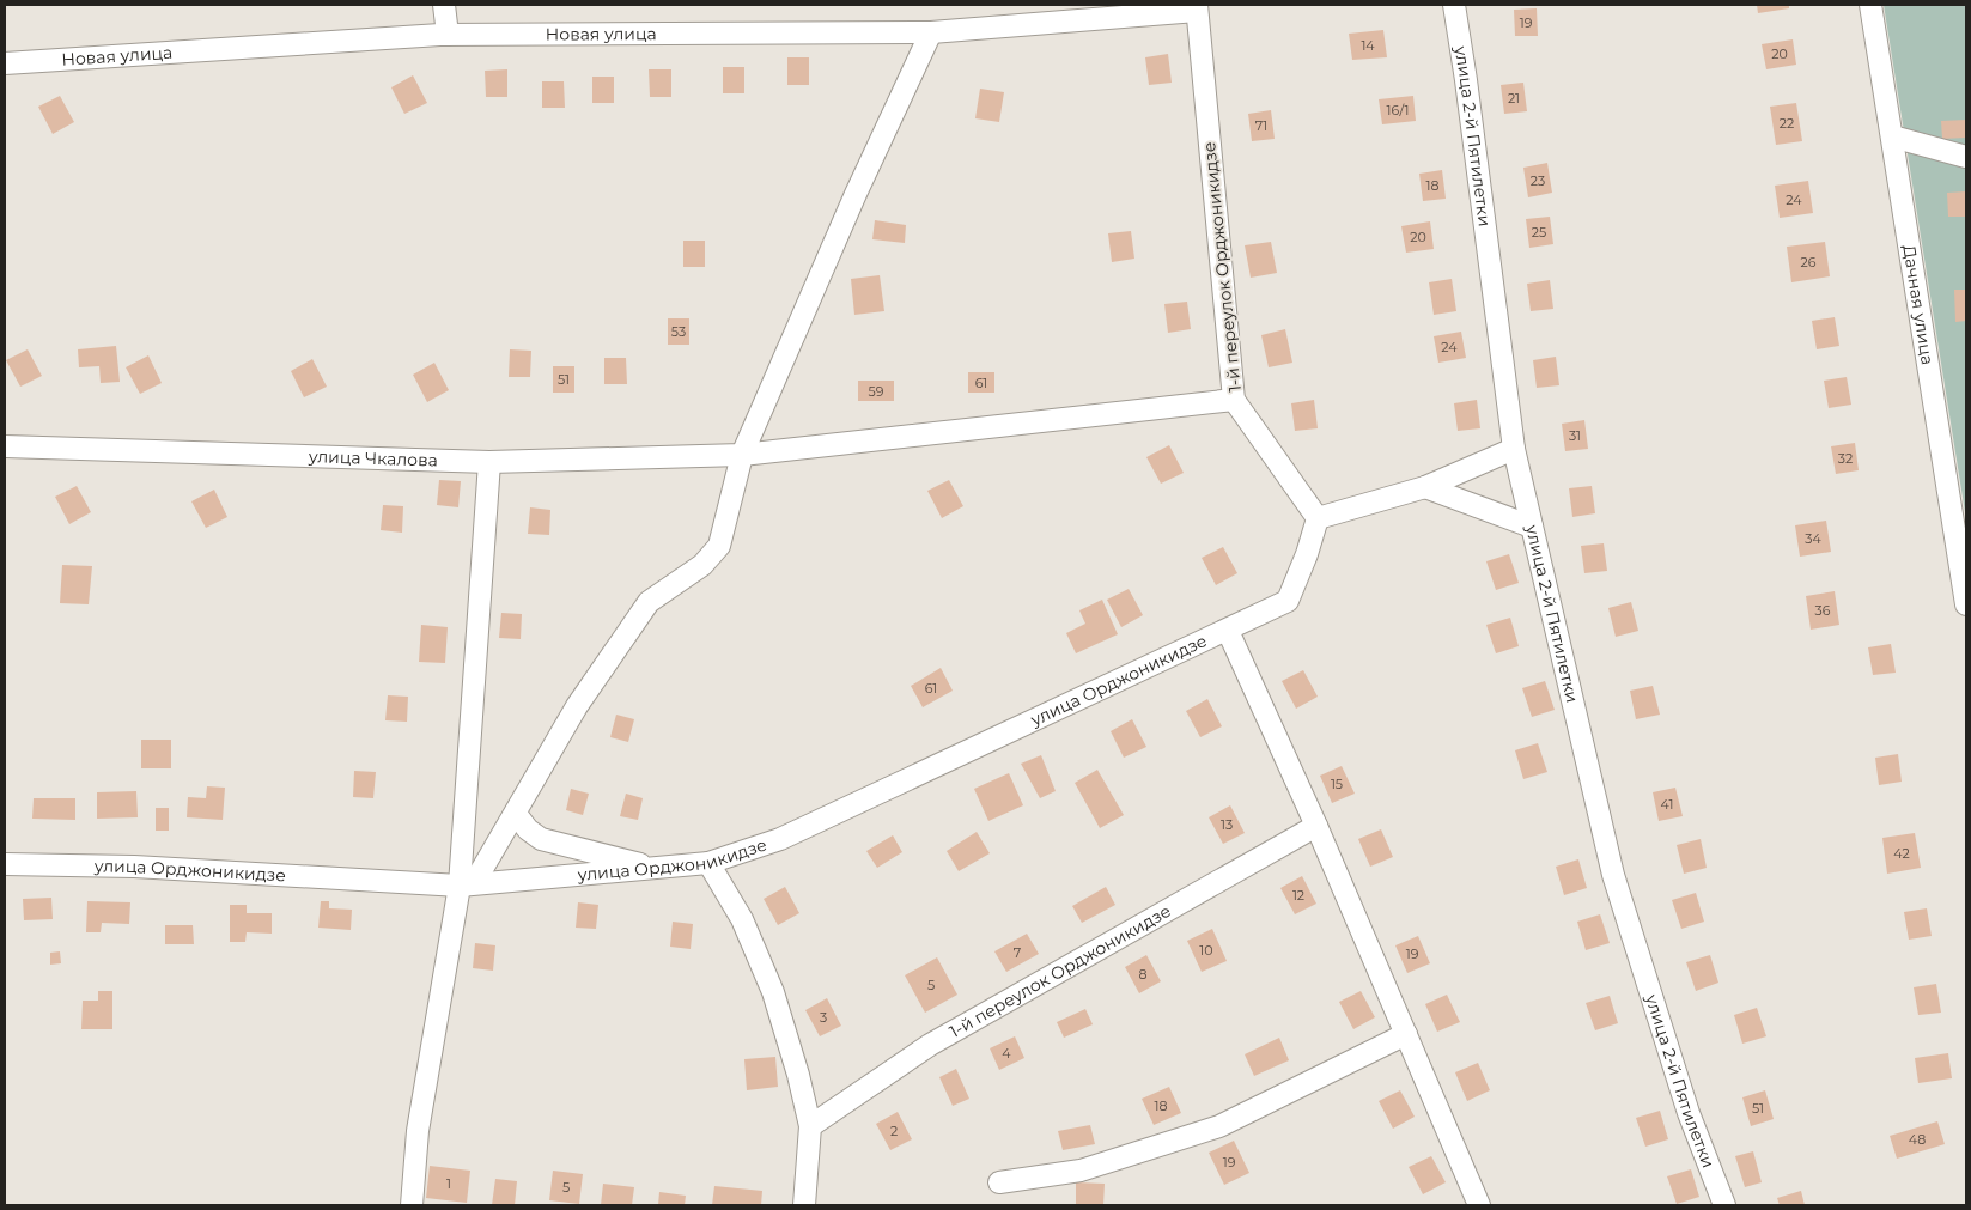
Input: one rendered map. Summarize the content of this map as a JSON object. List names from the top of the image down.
{
  "streets": {
    "street": [
      "Новая улица",
      "улица 2-й Пятилетки",
      "1-й переулок Орджоникидзе",
      "Дачная улица",
      "улица Чкалова",
      "улица Орджоникидзе"
    ]
  },
  "crossings": [
    ["Новая улица", "1-й переулок Орджоникидзе"],
    ["1-й переулок Орджоникидзе", "улица Чкалова"],
    ["1-й переулок Орджоникидзе", "улица Орджоникидзе"]
  ],
  "house_numbers": [
    "19",
    "14",
    "20",
    "21",
    "16/1",
    "22",
    "71",
    "23",
    "18",
    "24",
    "25",
    "20",
    "26",
    "53",
    "24",
    "51",
    "61",
    "59",
    "31",
    "32",
    "34",
    "36",
    "61",
    "15",
    "41",
    "13",
    "42",
    "12",
    "10",
    "7",
    "19",
    "8",
    "5",
    "3",
    "4",
    "18",
    "51",
    "2",
    "48",
    "19",
    "1",
    "5"
  ]
}
